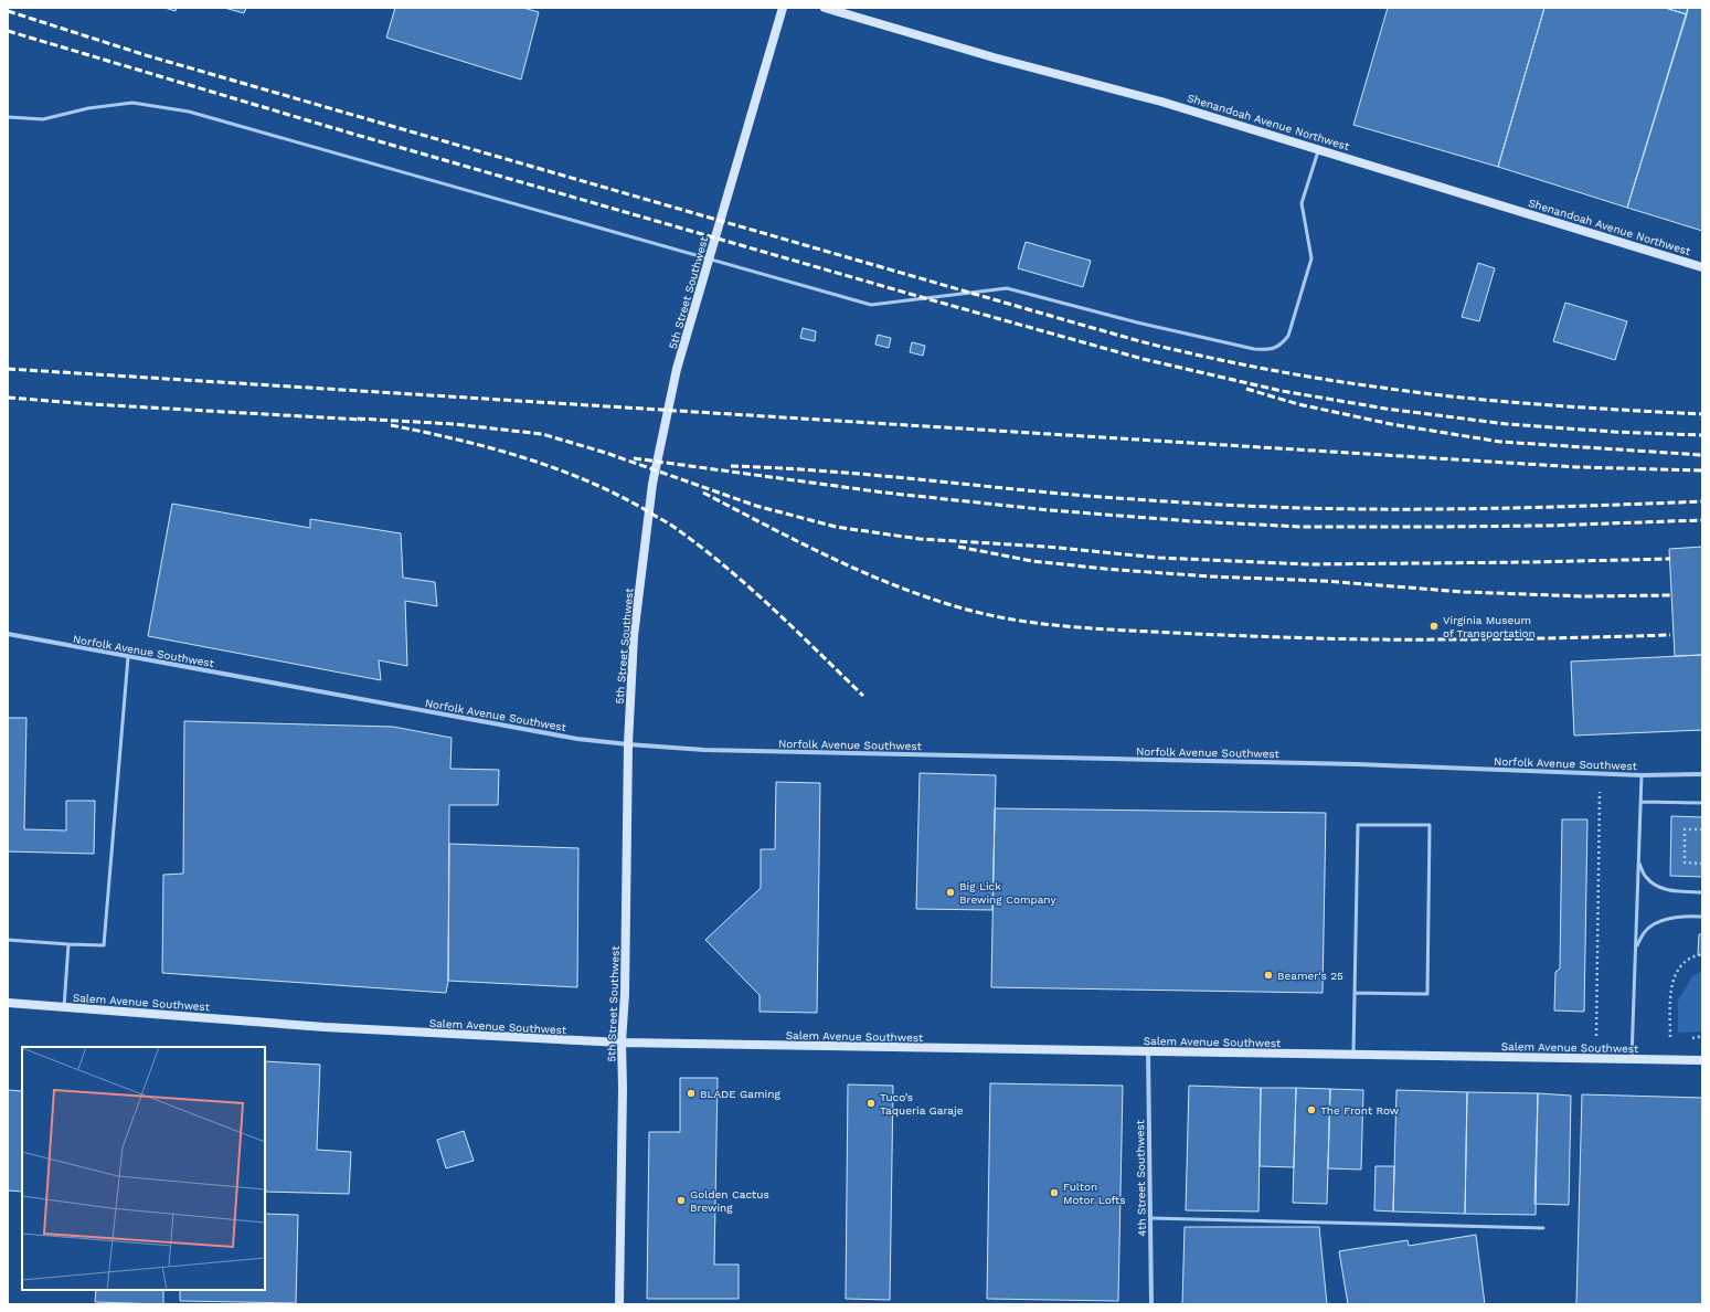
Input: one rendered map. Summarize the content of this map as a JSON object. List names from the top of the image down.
{
  "streets": {
    "street": [
      "Shenandoah Avenue Northwest",
      "5th Street Southwest",
      "Norfolk Avenue Southwest",
      "Salem Avenue Southwest",
      "4th Street Southwest"
    ]
  },
  "crossings": [
    ["5th Street Southwest", "Norfolk Avenue Southwest"],
    ["5th Street Southwest", "Salem Avenue Southwest"],
    ["Salem Avenue Southwest", "4th Street Southwest"]
  ],
  "places": [
    "Virginia Museum of Transportation",
    "Big Lick Brewing Company",
    "Beamer's 25",
    "BLADE Gaming",
    "Tuco’s Taqueria Garaje",
    "The Front Row",
    "Fulton Motor Lofts",
    "Golden Cactus Brewing"
  ]
}
